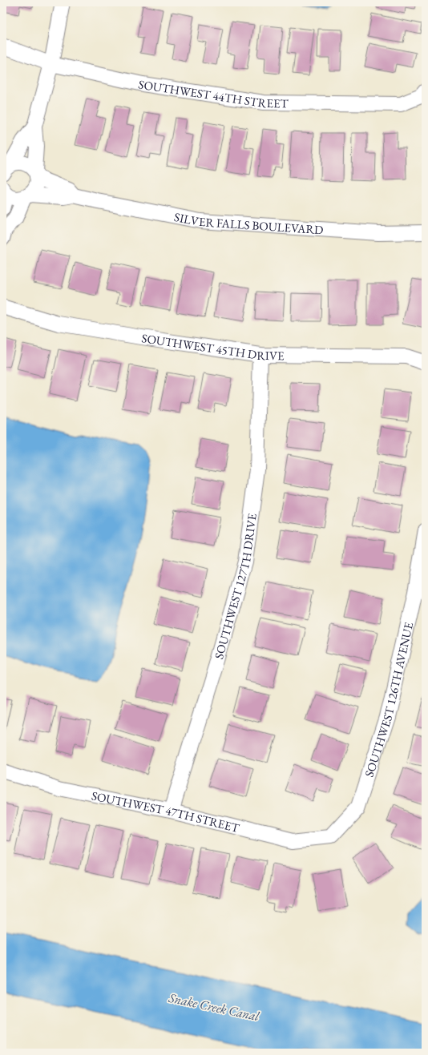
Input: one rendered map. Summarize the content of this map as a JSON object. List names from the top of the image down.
{
  "streets": {
    "street": [
      "SOUTHWEST 44TH STREET",
      "SILVER FALLS BOULEVARD",
      "SOUTHWEST 45TH DRIVE",
      "SOUTHWEST 127TH DRIVE",
      "SOUTHWEST 126TH AVENUE",
      "SOUTHWEST 47TH STREET"
    ]
  },
  "crossings": [
    ["SOUTHWEST 45TH DRIVE", "SOUTHWEST 127TH DRIVE"],
    ["SOUTHWEST 127TH DRIVE", "SOUTHWEST 47TH STREET"],
    ["SOUTHWEST 126TH AVENUE", "SOUTHWEST 47TH STREET"]
  ],
  "water": ["Snake Creek Canal"]
}
